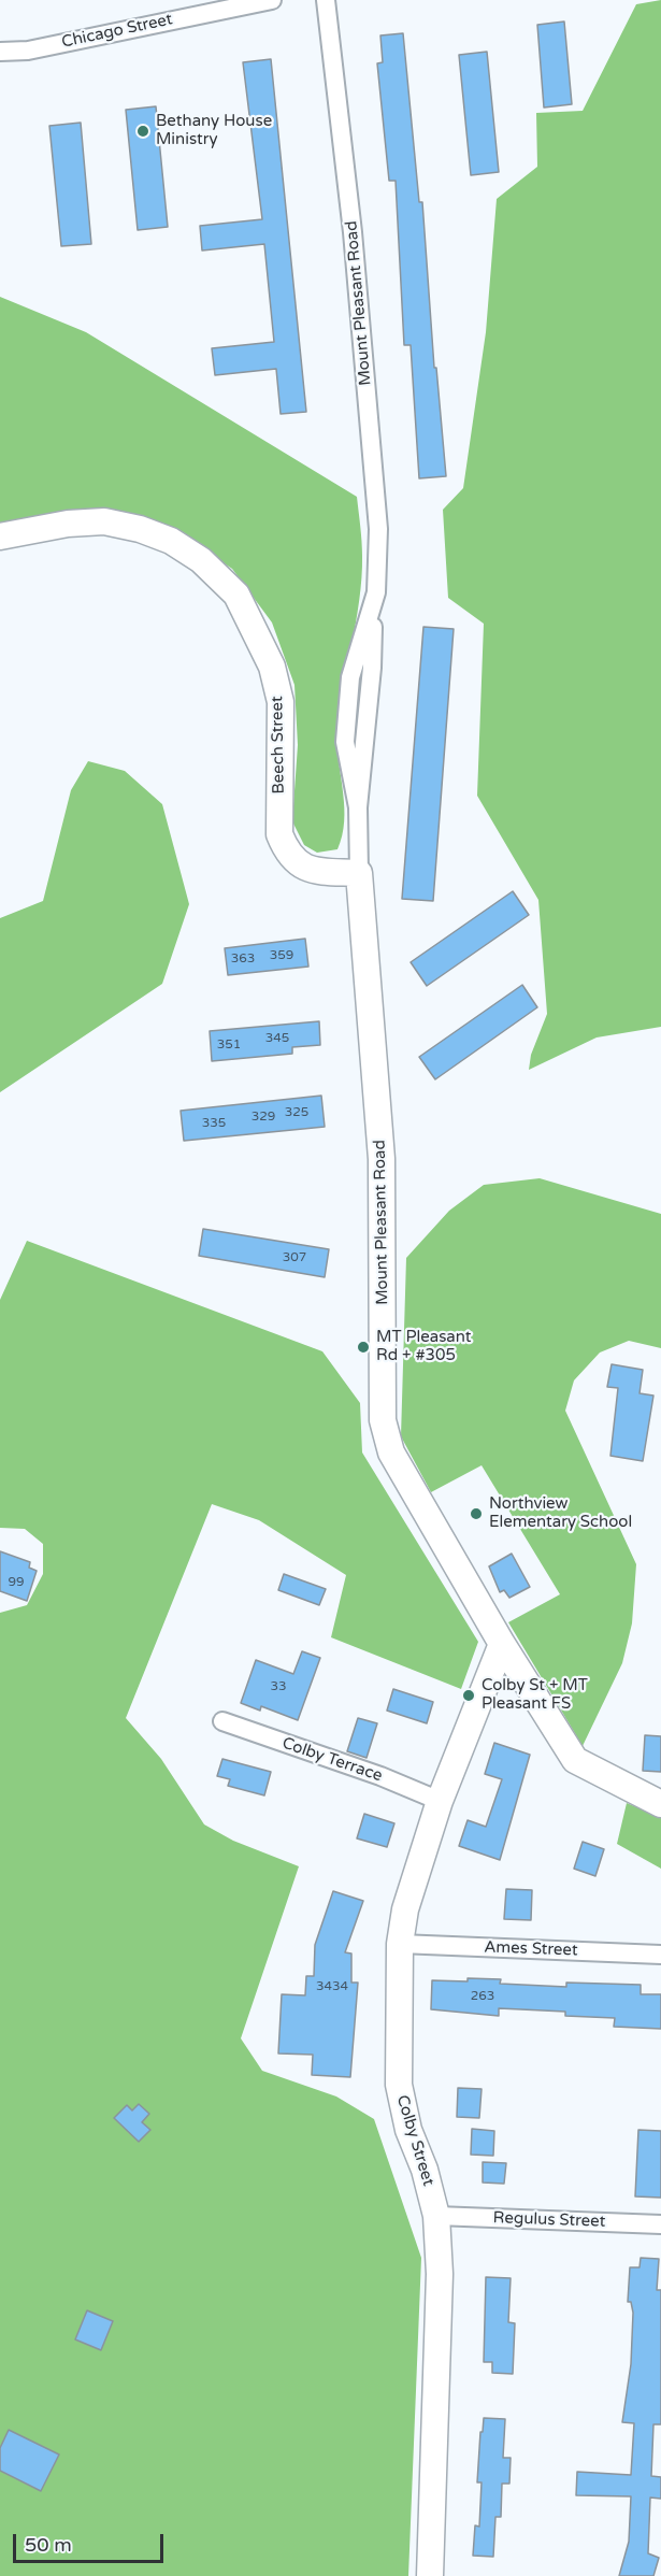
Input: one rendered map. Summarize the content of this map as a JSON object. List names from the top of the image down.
{
  "streets": {
    "street": [
      "Chicago Street",
      "Mount Pleasant Road",
      "Beech Street",
      "Colby Terrace",
      "Ames Street",
      "Colby Street",
      "Regulus Street"
    ]
  },
  "crossings": [
    ["Mount Pleasant Road", "Beech Street"],
    ["Mount Pleasant Road", "Colby Street"],
    ["Colby Terrace", "Colby Street"],
    ["Ames Street", "Colby Street"],
    ["Colby Street", "Regulus Street"]
  ],
  "places": [
    "Bethany House Ministry",
    "MT Pleasant Rd + #305",
    "Northview Elementary School",
    "Colby St + MT Pleasant FS"
  ],
  "house_numbers": [
    "359",
    "363",
    "345",
    "351",
    "325",
    "329",
    "335",
    "307",
    "99",
    "33",
    "3434",
    "263"
  ],
  "scale_bar": "50 m"
}
